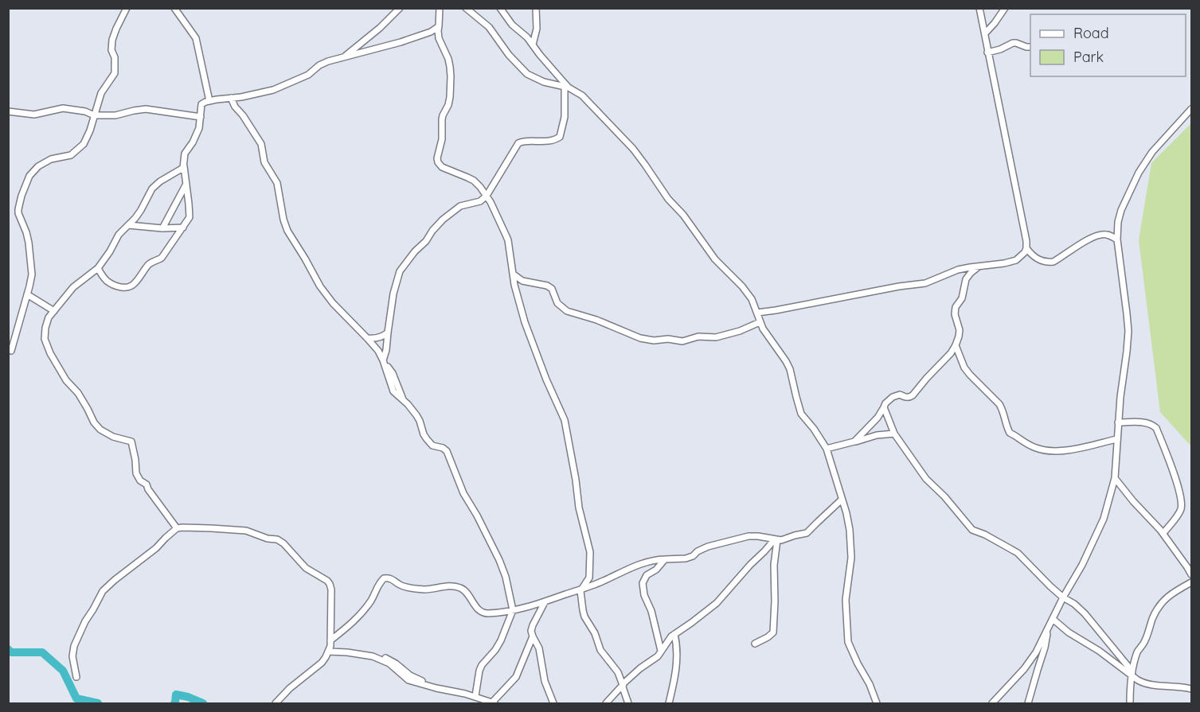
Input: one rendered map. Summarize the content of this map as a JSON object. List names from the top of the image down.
{
  "legend": ["Road", "Park"]
}
